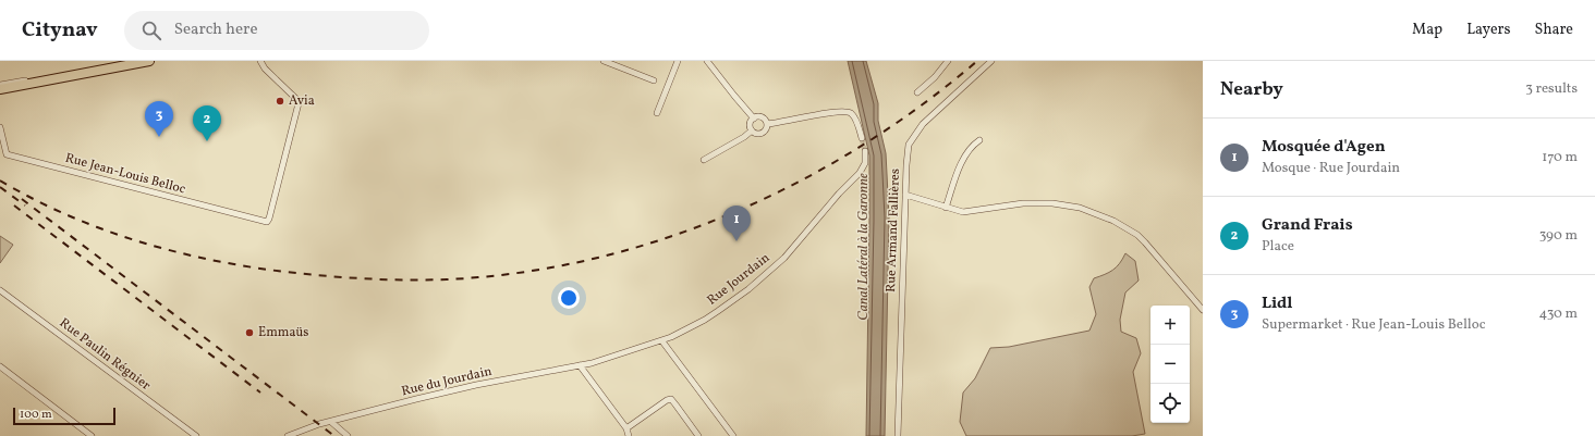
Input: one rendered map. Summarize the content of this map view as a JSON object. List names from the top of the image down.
{
  "streets": {
    "street": [
      "Rue Jean-Louis Belloc",
      "Rue Armand Fallières",
      "Rue Jourdain",
      "Rue Paulin Régnier",
      "Rue du Jourdain"
    ]
  },
  "crossings": [
    ["Rue Jourdain", "Rue du Jourdain"]
  ],
  "water": ["Canal Latéral à la Garonne"],
  "places": ["Avia", "Emmaüs"],
  "scale_bar": "100 m",
  "page": {
    "header": "Citynav",
    "search": "Search here",
    "nav": ["Map", "Layers", "Share"],
    "heading": ["Nearby", "3 results"],
    "pins": ["3", "2", "1"],
    "list": [
      {
        "mark": "1",
        "name": "Mosquée d'Agen",
        "note": "Mosque · Rue Jourdain",
        "value": "170 m"
      },
      {
        "mark": "2",
        "name": "Grand Frais",
        "note": "Place",
        "value": "390 m"
      },
      {
        "mark": "3",
        "name": "Lidl",
        "note": "Supermarket · Rue Jean-Louis Belloc",
        "value": "430 m"
      }
    ],
    "map_buttons": ["+", "−"],
    "scale": "100 m"
  }
}
